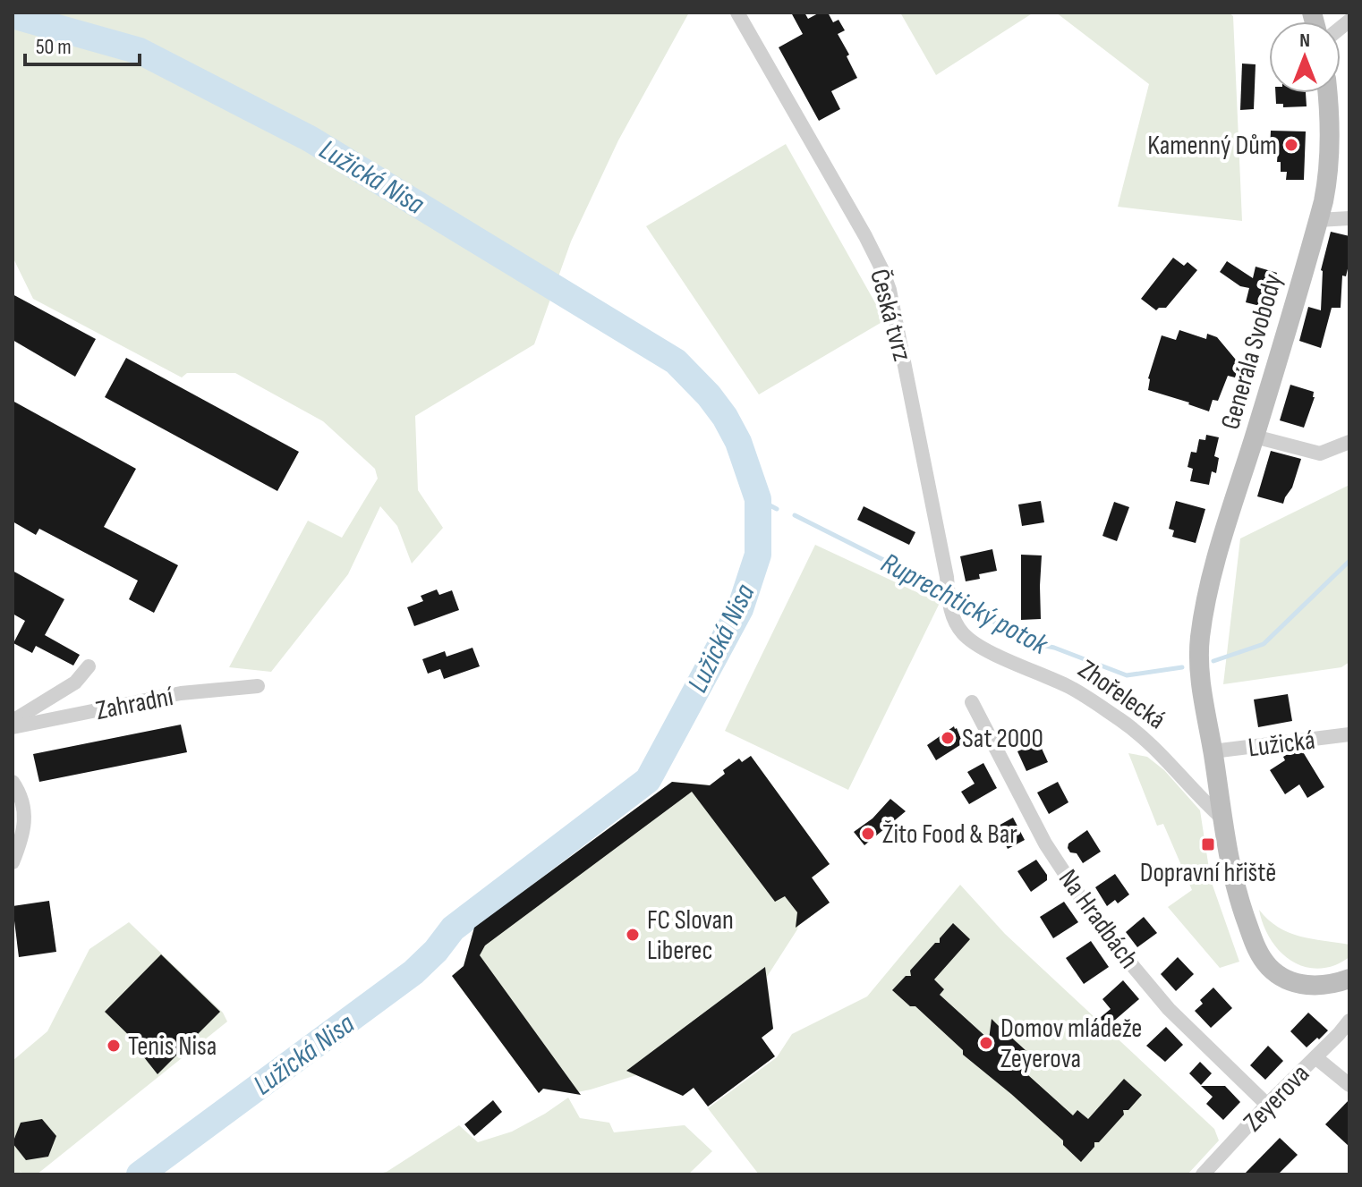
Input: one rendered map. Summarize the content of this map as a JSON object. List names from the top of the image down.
{
  "streets": {
    "main road": ["Generála Svobody", "Zhořelecká"],
    "street": [
      "Česká tvrz",
      "Zahradní",
      "Lužická",
      "Na Hradbách",
      "Zeyerova"
    ]
  },
  "crossings": [
    ["Česká tvrz", "Zhořelecká"],
    ["Generála Svobody", "Zhořelecká"],
    ["Zhořelecká", "Lužická"],
    ["Na Hradbách", "Zeyerova"]
  ],
  "water": ["Lužická Nisa", "Ruprechtický potok"],
  "places": {
    "other": [
      "Kamenný Dům",
      "Sat 2000",
      "Žito Food & Bar",
      "FC Slovan Liberec",
      "Domov mládeže Zeyerova",
      "Tenis Nisa"
    ],
    "transit": ["Dopravní hřiště"]
  },
  "scale_bar": "50 m",
  "north": "top"
}
